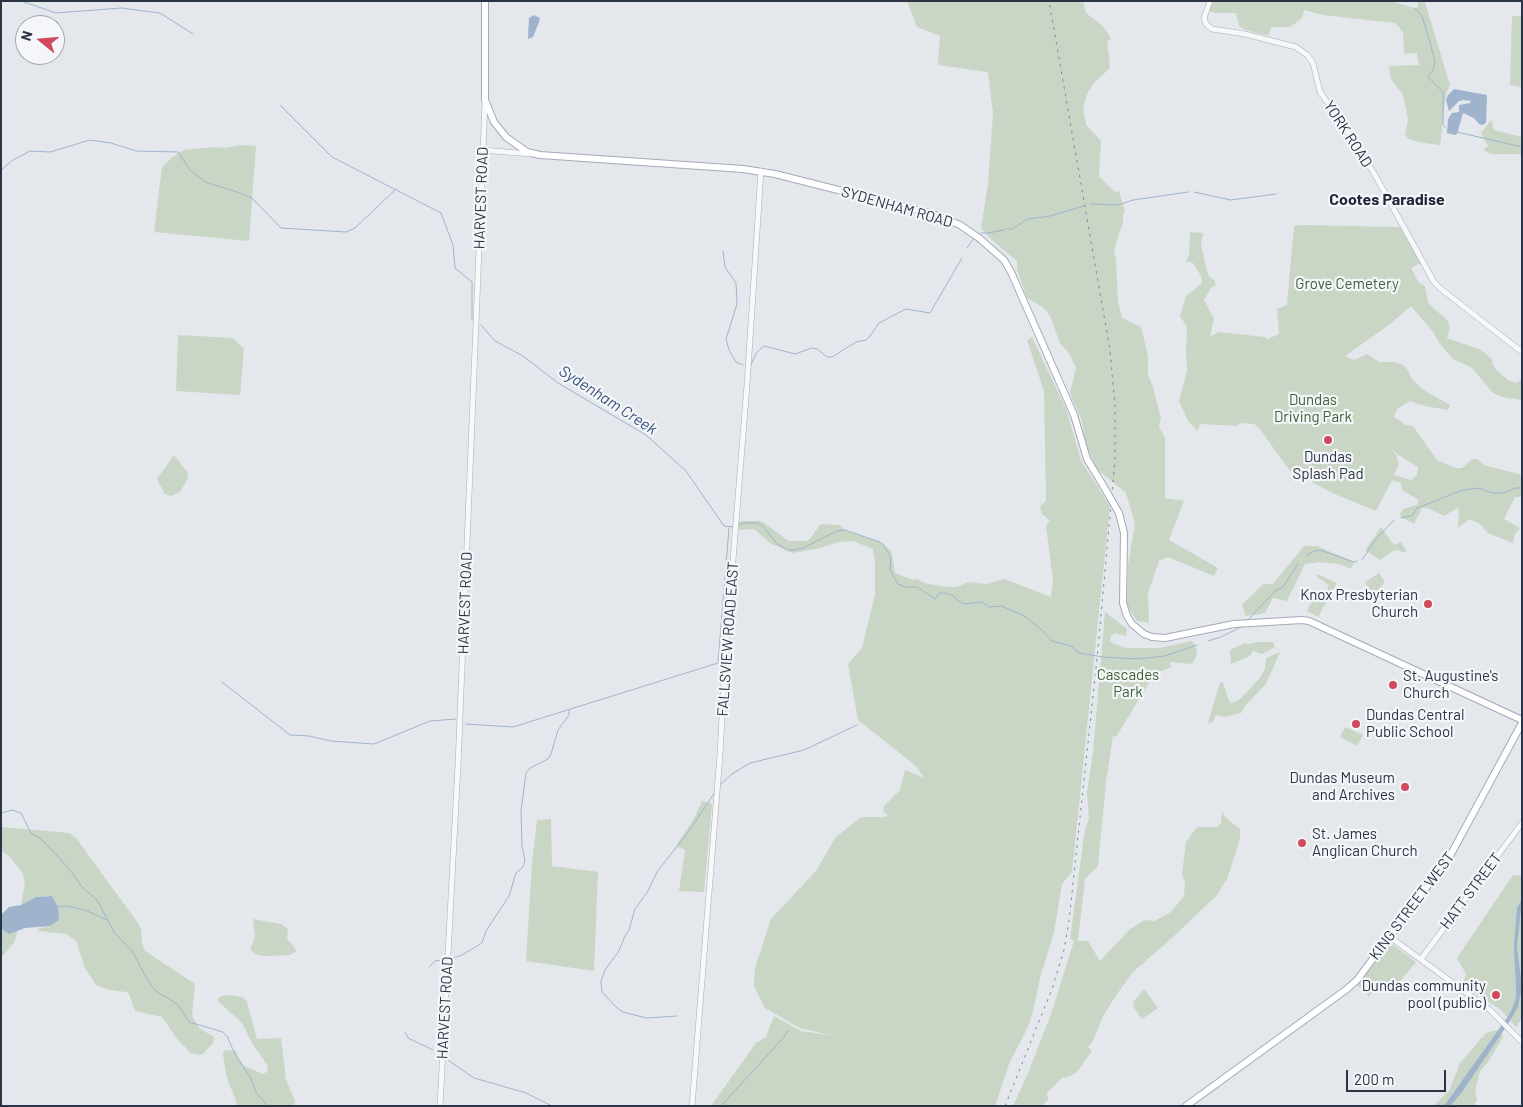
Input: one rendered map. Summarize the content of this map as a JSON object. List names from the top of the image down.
{
  "streets": {
    "main road": ["SYDENHAM ROAD", "KING STREET WEST"],
    "street": [
      "YORK ROAD",
      "HARVEST ROAD",
      "FALLSVIEW ROAD EAST",
      "HATT STREET"
    ]
  },
  "crossings": [
    ["HARVEST ROAD", "SYDENHAM ROAD"],
    ["SYDENHAM ROAD", "FALLSVIEW ROAD EAST"],
    ["SYDENHAM ROAD", "KING STREET WEST"]
  ],
  "districts": ["Cootes Paradise"],
  "water": ["Sydenham Creek"],
  "parks": ["Grove Cemetery", "Dundas Driving Park", "Cascades Park"],
  "places": [
    "Dundas Splash Pad",
    "Knox Presbyterian Church",
    "St. Augustine's Church",
    "Dundas Central Public School",
    "Dundas Museum and Archives",
    "St. James Anglican Church",
    "Dundas community pool (public)"
  ],
  "scale_bar": "200 m",
  "north": "left"
}
